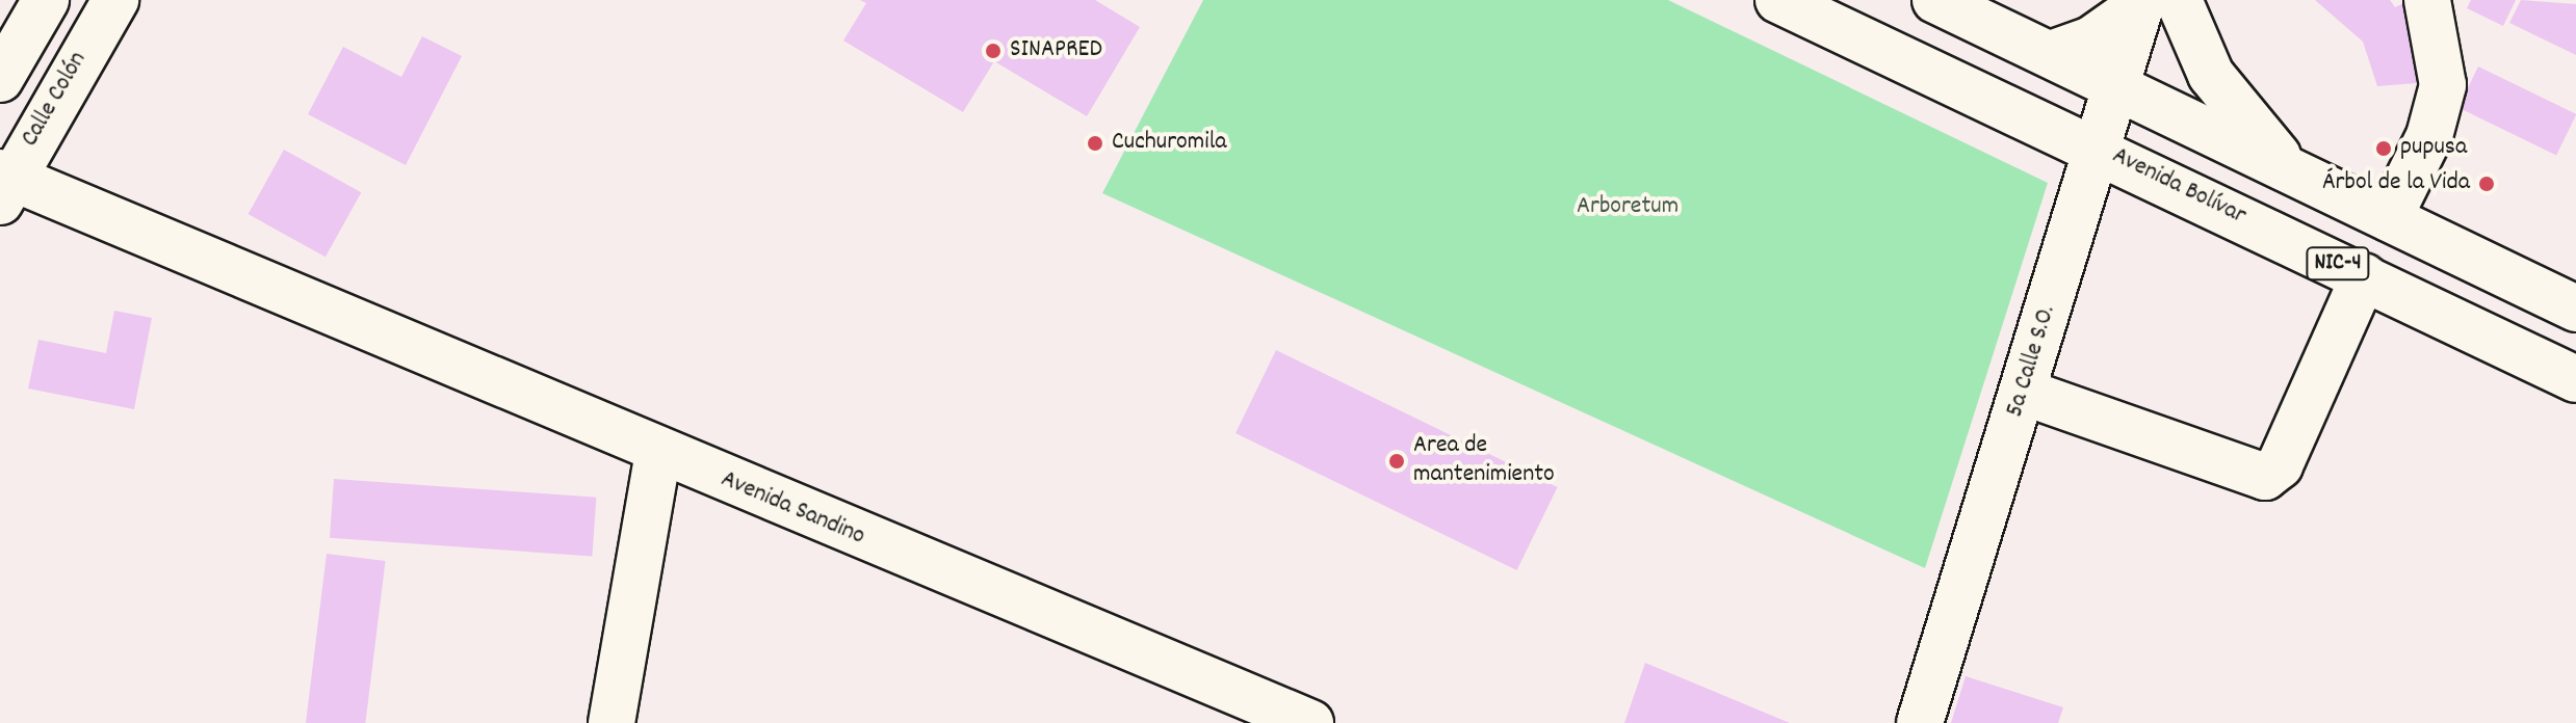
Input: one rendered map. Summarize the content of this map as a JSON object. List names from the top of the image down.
{
  "streets": {
    "main road": [
      "Calle Colón",
      "Avenida Bolívar",
      "NIC-4",
      "5a Calle S.O.",
      "Avenida Sandino"
    ]
  },
  "crossings": [
    ["Calle Colón", "Avenida Sandino"],
    ["Avenida Bolívar", "5a Calle S.O."],
    ["NIC-4", "5a Calle S.O."]
  ],
  "parks": ["Arboretum"],
  "places": [
    "SINAPRED",
    "Cuchuromila",
    "pupusa",
    "Árbol de la Vida",
    "Area de mantenimiento"
  ]
}
